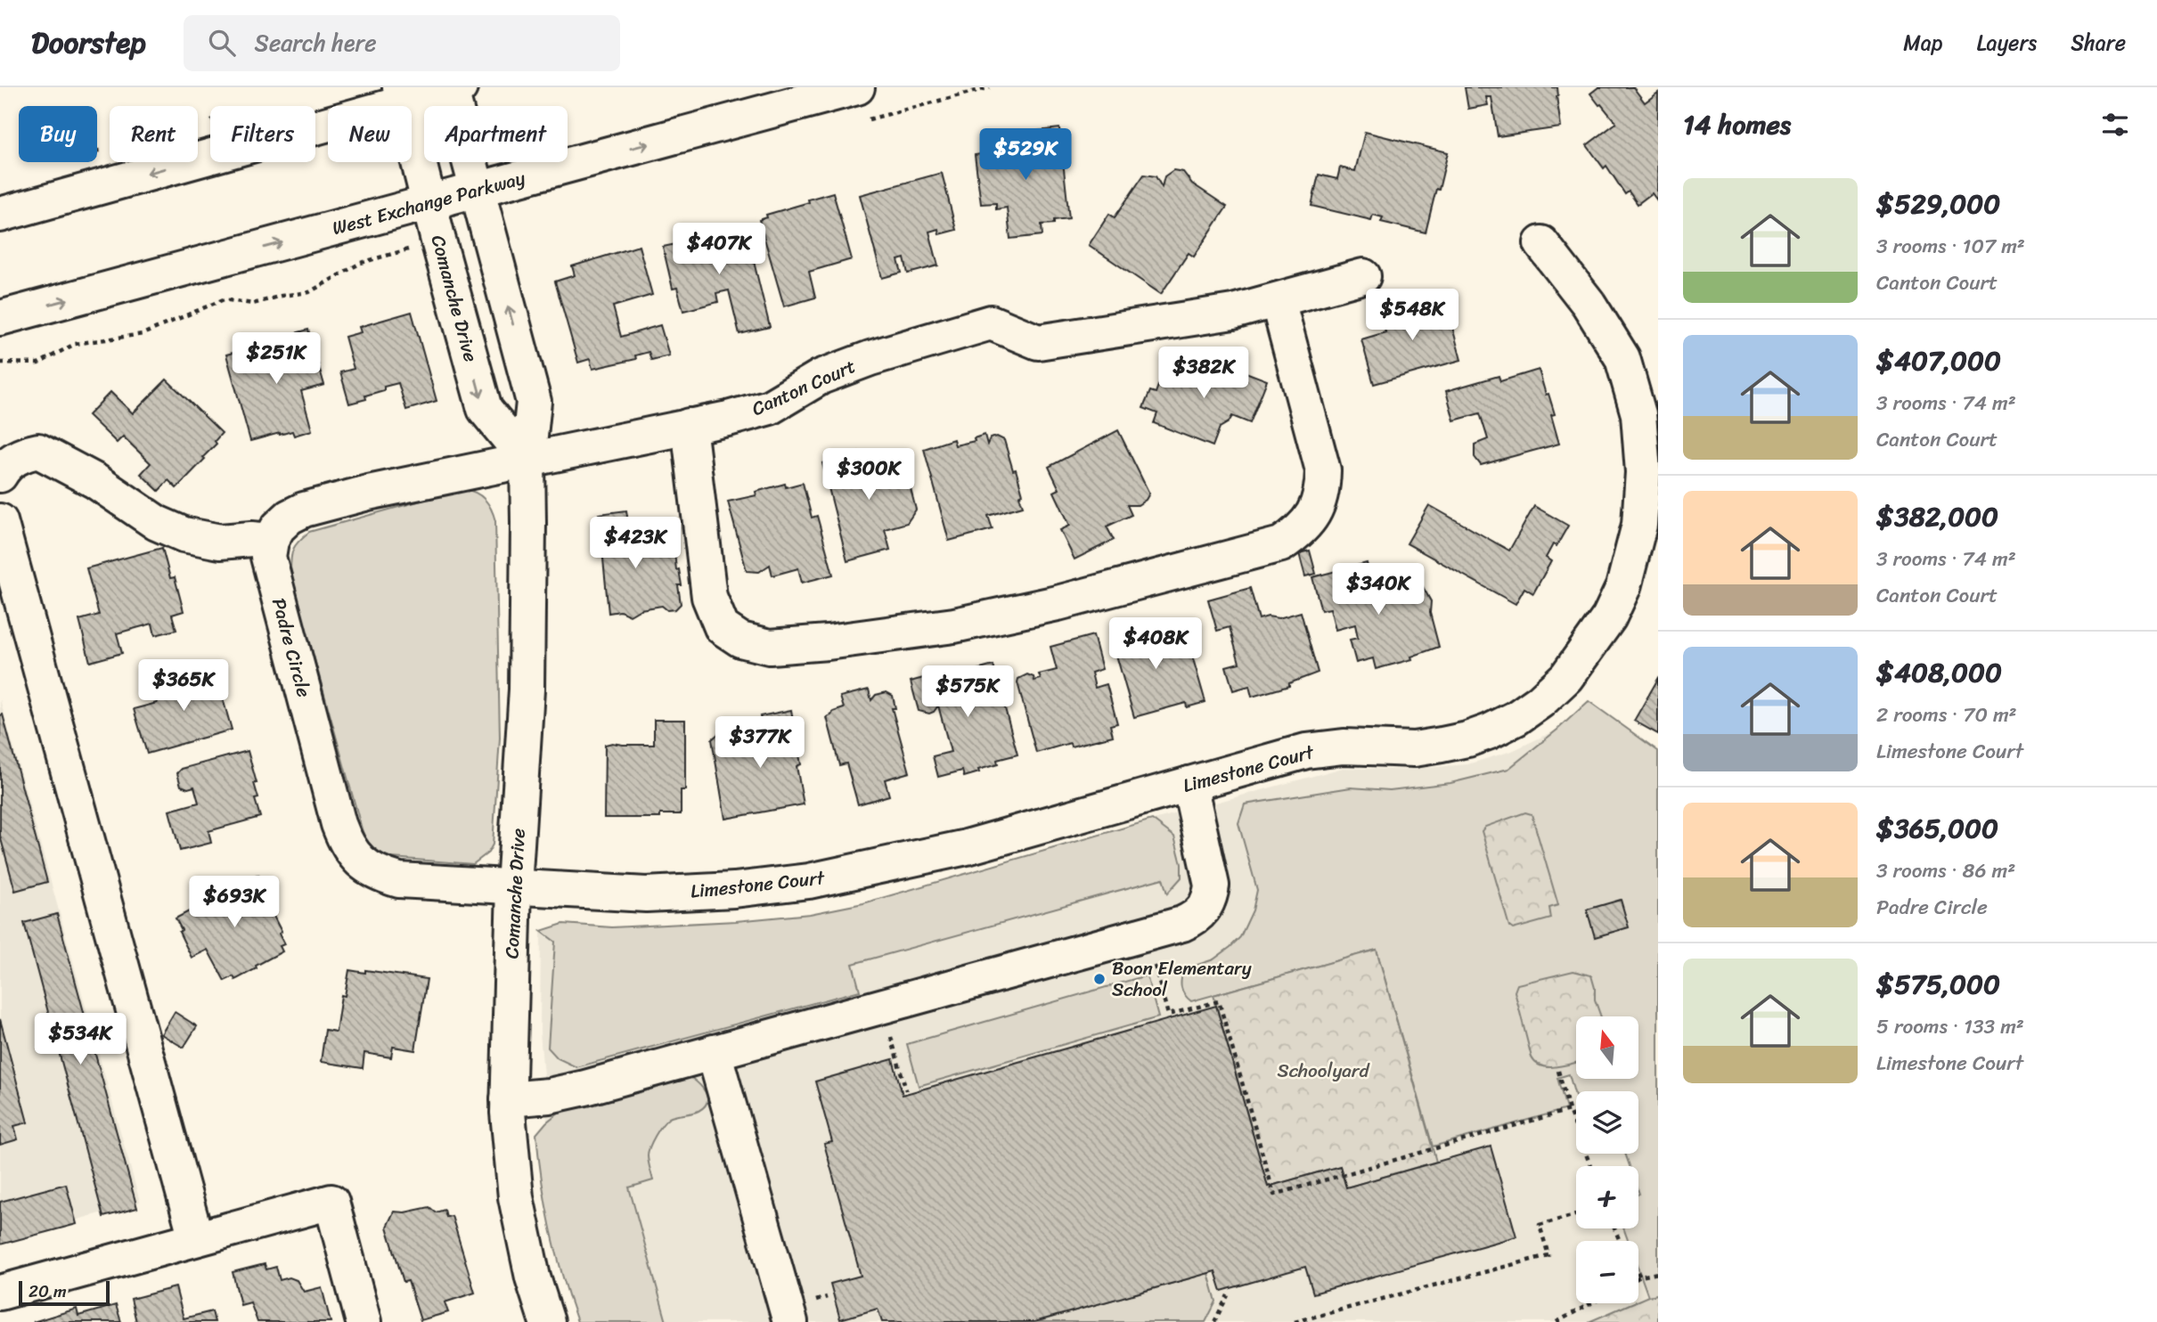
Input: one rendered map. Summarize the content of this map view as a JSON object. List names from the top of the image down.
{
  "streets": {
    "street": [
      "West Exchange Parkway",
      "Comanche Drive",
      "Canton Court",
      "Padre Circle",
      "Limestone Court"
    ]
  },
  "crossings": [
    ["West Exchange Parkway", "Comanche Drive"],
    ["Comanche Drive", "Canton Court"],
    ["Comanche Drive", "Padre Circle"],
    ["Comanche Drive", "Limestone Court"],
    ["Padre Circle", "Limestone Court"]
  ],
  "parks": ["Schoolyard"],
  "places": ["Boon Elementary School"],
  "scale_bar": "20 m",
  "north": "top",
  "page": {
    "header": "Doorstep",
    "search": "Search here",
    "nav": ["Map", "Layers", "Share"],
    "heading": "14 homes",
    "chip": [
      "Buy",
      "Rent",
      "Filters",
      "New",
      "Apartment"
    ],
    "price": [
      "$529K",
      "$407K",
      "$548K",
      "$251K",
      "$382K",
      "$300K",
      "$423K",
      "$340K",
      "$408K",
      "$365K",
      "$575K",
      "$377K",
      "$693K",
      "$534K"
    ],
    "list": [
      {
        "name": "$529,000",
        "note": "3 rooms · 107 m² · Canton Court"
      },
      {
        "name": "$407,000",
        "note": "3 rooms · 74 m² · Canton Court"
      },
      {
        "name": "$382,000",
        "note": "3 rooms · 74 m² · Canton Court"
      },
      {
        "name": "$408,000",
        "note": "2 rooms · 70 m² · Limestone Court"
      },
      {
        "name": "$365,000",
        "note": "3 rooms · 86 m² · Padre Circle"
      },
      {
        "name": "$575,000",
        "note": "5 rooms · 133 m² · Limestone Court"
      }
    ],
    "map_buttons": ["+", "−"],
    "scale": "20 m"
  }
}
